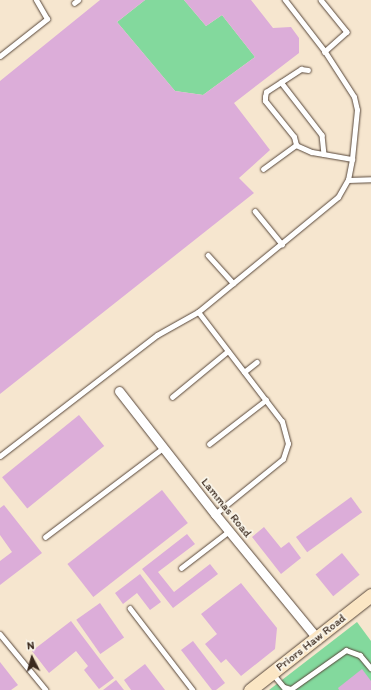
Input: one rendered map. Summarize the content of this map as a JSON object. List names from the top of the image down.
{
  "streets": {
    "street": ["Lammas Road", "Priors Haw Road"]
  },
  "crossings": [
    ["Lammas Road", "Priors Haw Road"]
  ],
  "north": "top"
}
